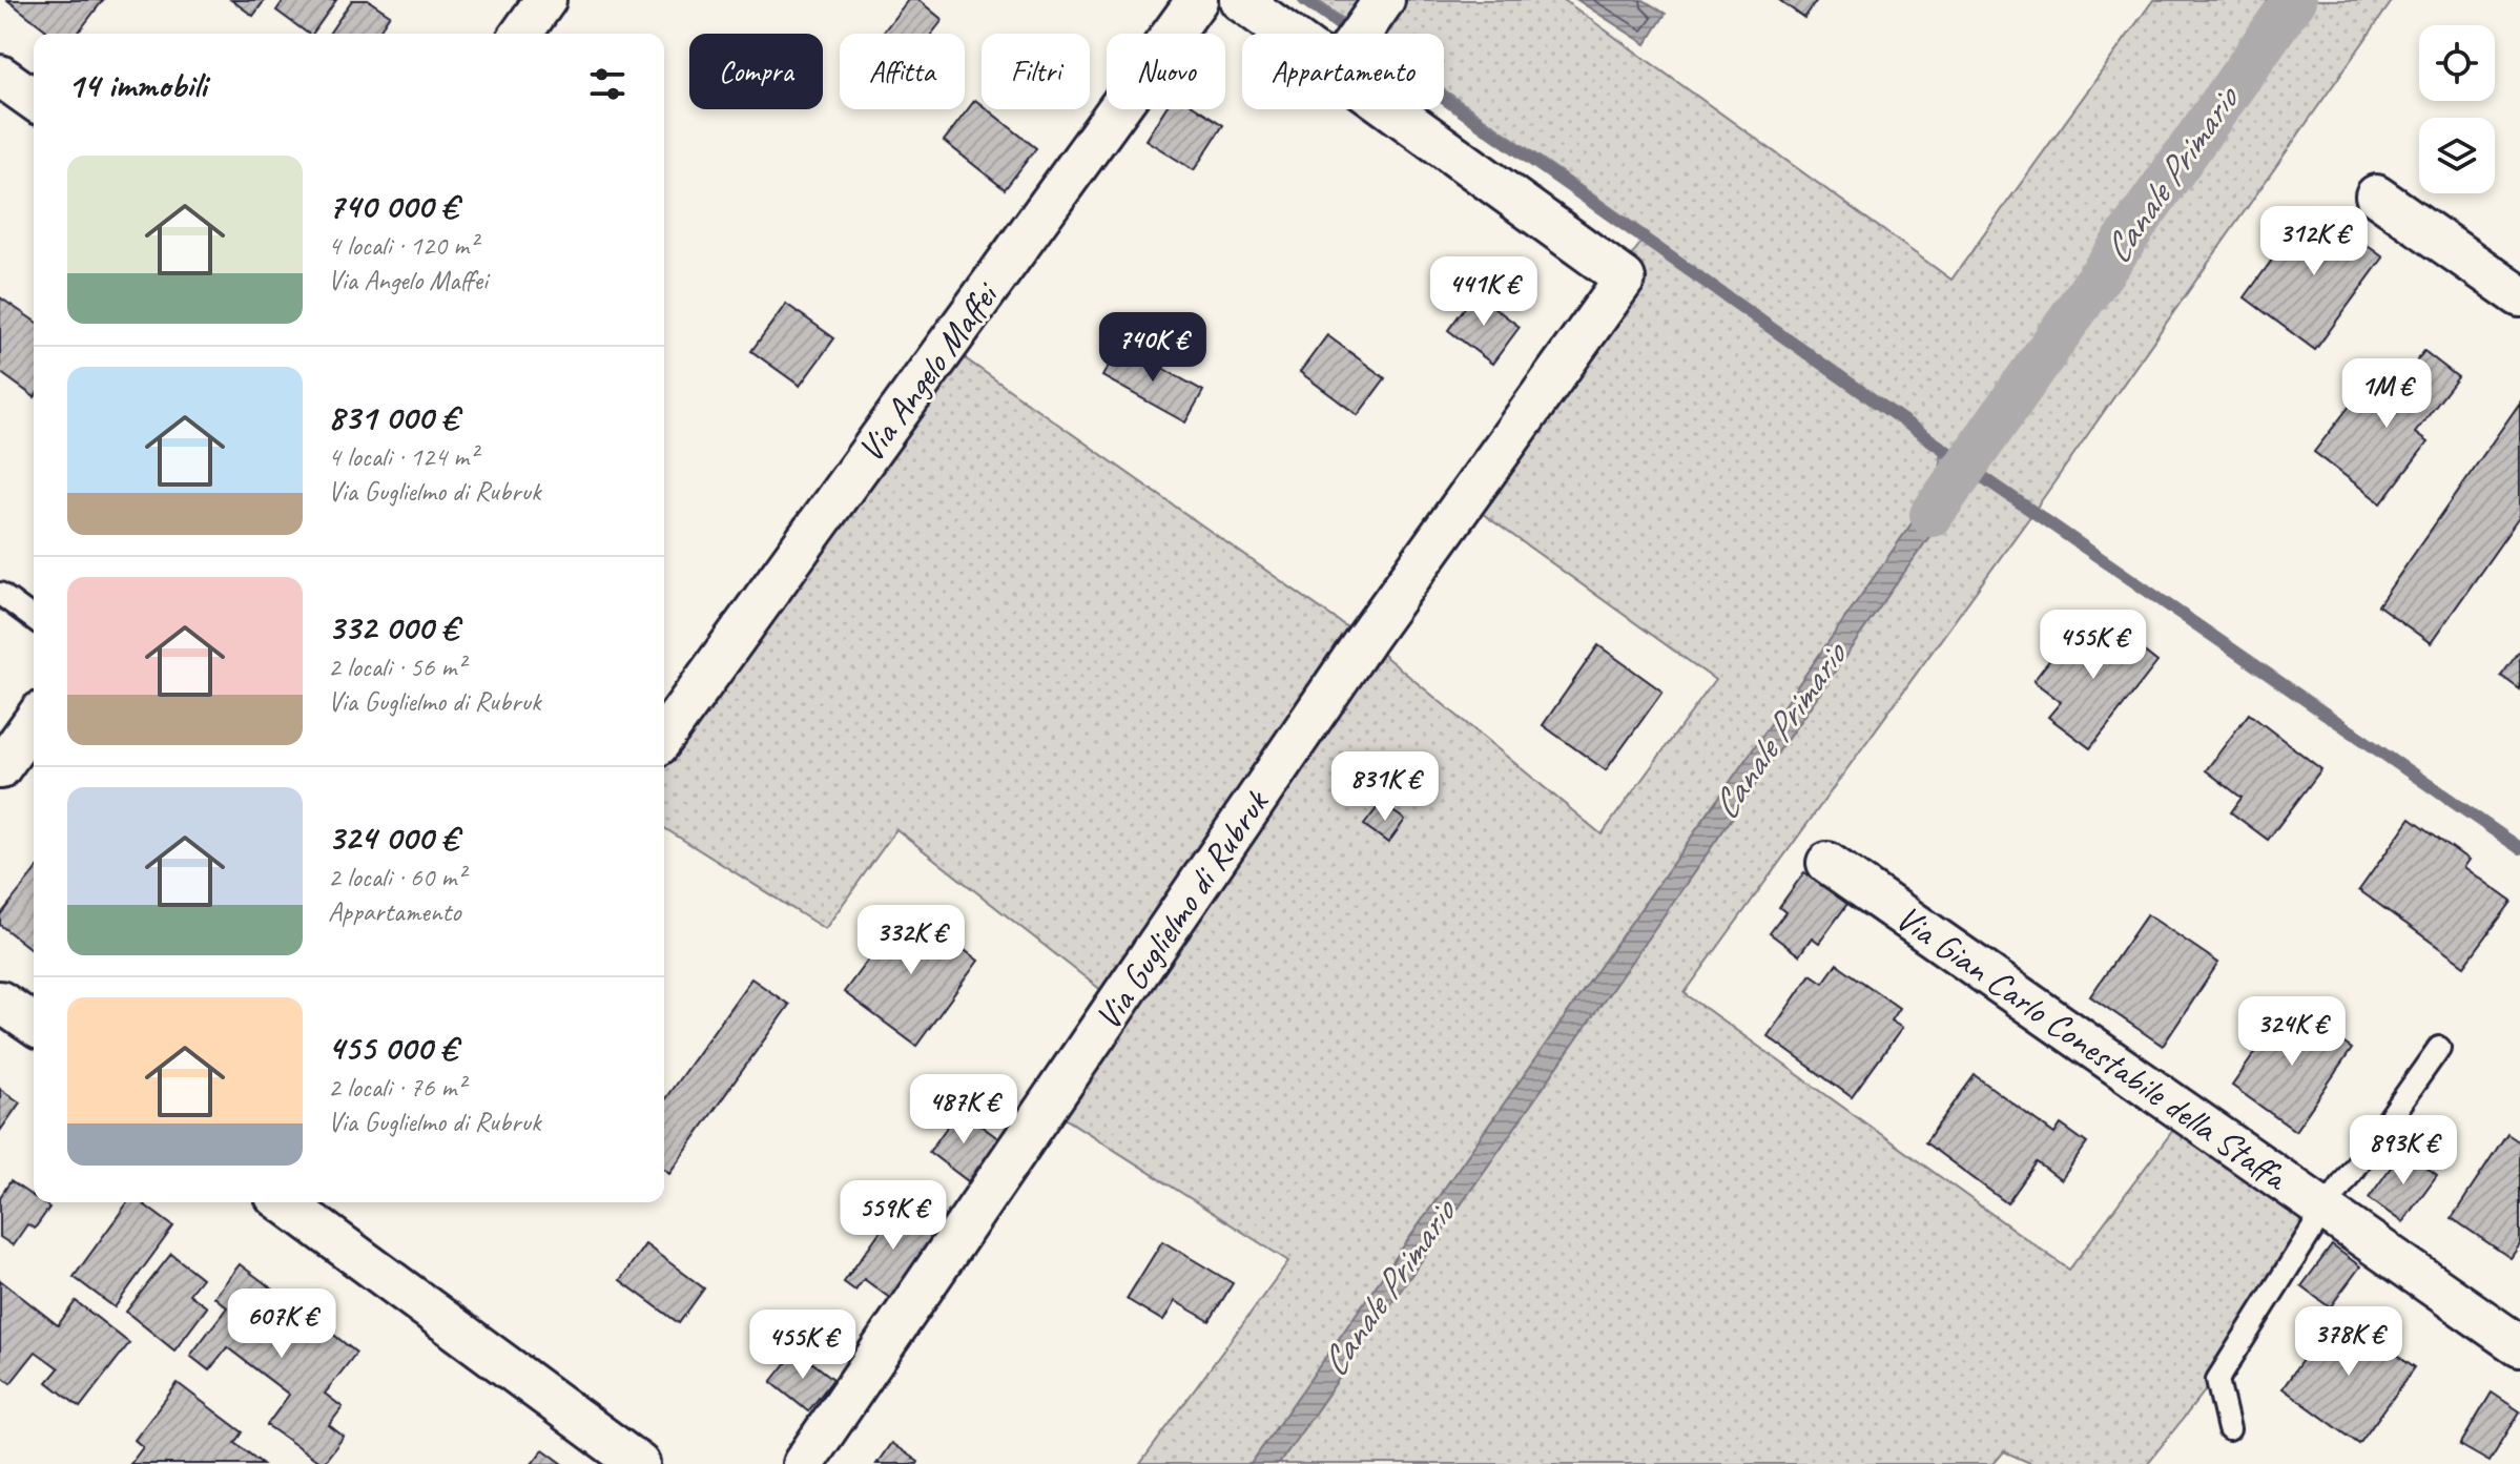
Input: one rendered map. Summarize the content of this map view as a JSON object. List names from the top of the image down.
{
  "streets": {
    "street": ["Via Angelo Maffei", "Via Guglielmo di Rubruk", "Via Gian Carlo Conestabile della Staffa"]
  },
  "water": ["Canale Primario"],
  "page": {
    "chip": [
      "Compra",
      "Affitta",
      "Filtri",
      "Nuovo",
      "Appartamento"
    ],
    "heading": "14 immobili",
    "list": [
      {
        "name": "740 000 €",
        "note": "4 locali · 120 m² · Via Angelo Maffei"
      },
      {
        "name": "831 000 €",
        "note": "4 locali · 124 m² · Via Guglielmo di Rubruk"
      },
      {
        "name": "332 000 €",
        "note": "2 locali · 56 m² · Via Guglielmo di Rubruk"
      },
      {
        "name": "324 000 €",
        "note": "2 locali · 60 m² · Appartamento"
      },
      {
        "name": "455 000 €",
        "note": "2 locali · 76 m² · Via Guglielmo di Rubruk"
      }
    ],
    "price": [
      "312K €",
      "441K €",
      "740K €",
      "1M €",
      "455K €",
      "831K €",
      "332K €",
      "324K €",
      "487K €",
      "893K €",
      "559K €",
      "607K €",
      "378K €",
      "455K €"
    ]
  }
}
